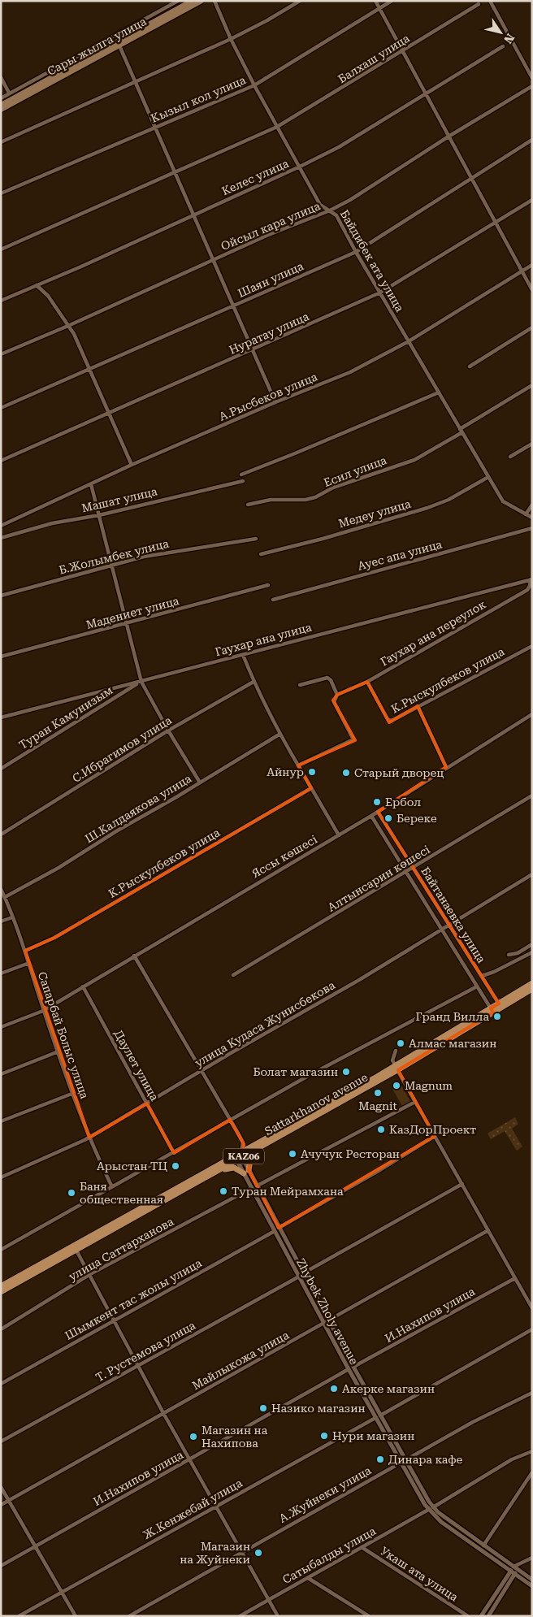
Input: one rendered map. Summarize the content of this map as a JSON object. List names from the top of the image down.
{
  "streets": {
    "main road": ["Сары жылга улица", "Sattarkhanov avenue", "KАZ06"],
    "street": [
      "Балхаш улица",
      "Кызыл кол улица",
      "Келес улица",
      "Ойсыл кара улица",
      "Байдибек ата улица",
      "Шаян улица",
      "Нуратау улица",
      "А.Рысбеков улица",
      "Есил улица",
      "Машат улица",
      "Медеу улица",
      "Ауес апа улица",
      "Б.Жолымбек улица",
      "Мадениет улица",
      "Гаухар ана переулок",
      "Гаухар ана улица",
      "К.Рыскулбеков улица",
      "Туран Камунизым",
      "С.Ибрагимов улица",
      "Ш.Калдаякова улица",
      "Яссы көшесі",
      "Алтынсарин көшесі",
      "Байтанаевка улица",
      "улица Кудаса Жунисбекова",
      "Сапарбай Болыс улица",
      "Даулет улица",
      "улица Саттарханова",
      "Шымкент тас жолы улица",
      "Zhybek Zholy avenue",
      "И.Нахипов улица",
      "Т. Рустемова улица",
      "Майлыкожа улица",
      "А.Жуйнеки улица",
      "Ж.Кенжебай улица",
      "Сатыбалды улица",
      "Укаш ата улица"
    ]
  },
  "crossings": [
    ["Балхаш улица", "Байдибек ата улица"],
    ["Кызыл кол улица", "Байдибек ата улица"],
    ["Келес улица", "Байдибек ата улица"],
    ["Ойсыл кара улица", "Байдибек ата улица"],
    ["Байдибек ата улица", "Шаян улица"],
    ["Байдибек ата улица", "Нуратау улица"],
    ["Байдибек ата улица", "А.Рысбеков улица"],
    ["Байдибек ата улица", "Есил улица"],
    ["Байдибек ата улица", "Медеу улица"],
    ["Гаухар ана переулок", "Гаухар ана улица"],
    ["Гаухар ана переулок", "К.Рыскулбеков улица"],
    ["Гаухар ана улица", "Туран Камунизым"],
    ["К.Рыскулбеков улица", "Сапарбай Болыс улица"],
    ["Ш.Калдаякова улица", "Сапарбай Болыс улица"],
    ["Яссы көшесі", "Байтанаевка улица"],
    ["Яссы көшесі", "Сапарбай Болыс улица"],
    ["Яссы көшесі", "Даулет улица"],
    ["Алтынсарин көшесі", "Байтанаевка улица"],
    ["Байтанаевка улица", "улица Кудаса Жунисбекова"],
    ["Байтанаевка улица", "Sattarkhanov avenue"],
    ["улица Кудаса Жунисбекова", "Сапарбай Болыс улица"],
    ["улица Кудаса Жунисбекова", "Даулет улица"],
    ["Sattarkhanov avenue", "Zhybek Zholy avenue"],
    ["улица Саттарханова", "Zhybek Zholy avenue"],
    ["Шымкент тас жолы улица", "Zhybek Zholy avenue"],
    ["Zhybek Zholy avenue", "И.Нахипов улица"],
    ["Zhybek Zholy avenue", "Т. Рустемова улица"],
    ["Zhybek Zholy avenue", "Майлыкожа улица"],
    ["Zhybek Zholy avenue", "А.Жуйнеки улица"],
    ["Zhybek Zholy avenue", "Ж.Кенжебай улица"],
    ["Zhybek Zholy avenue", "Сатыбалды улица"],
    ["Сатыбалды улица", "Укаш ата улица"]
  ],
  "places": [
    "Айнур",
    "Старый дворец",
    "Ербол",
    "Береке",
    "Гранд Вилла",
    "Алмас магазин",
    "Болат магазин",
    "Magnum",
    "Magnit",
    "КазДорПроект",
    "Ачучук Ресторан",
    "Арыстан ТЦ",
    "Туран Мейрамхана",
    "Баня общественная",
    "Акерке магазин",
    "Назико магазин",
    "Нури магазин",
    "Магазин на Нахипова",
    "Динара кафе",
    "Магазин на Жуйнеки"
  ],
  "north": "bottom right"
}
